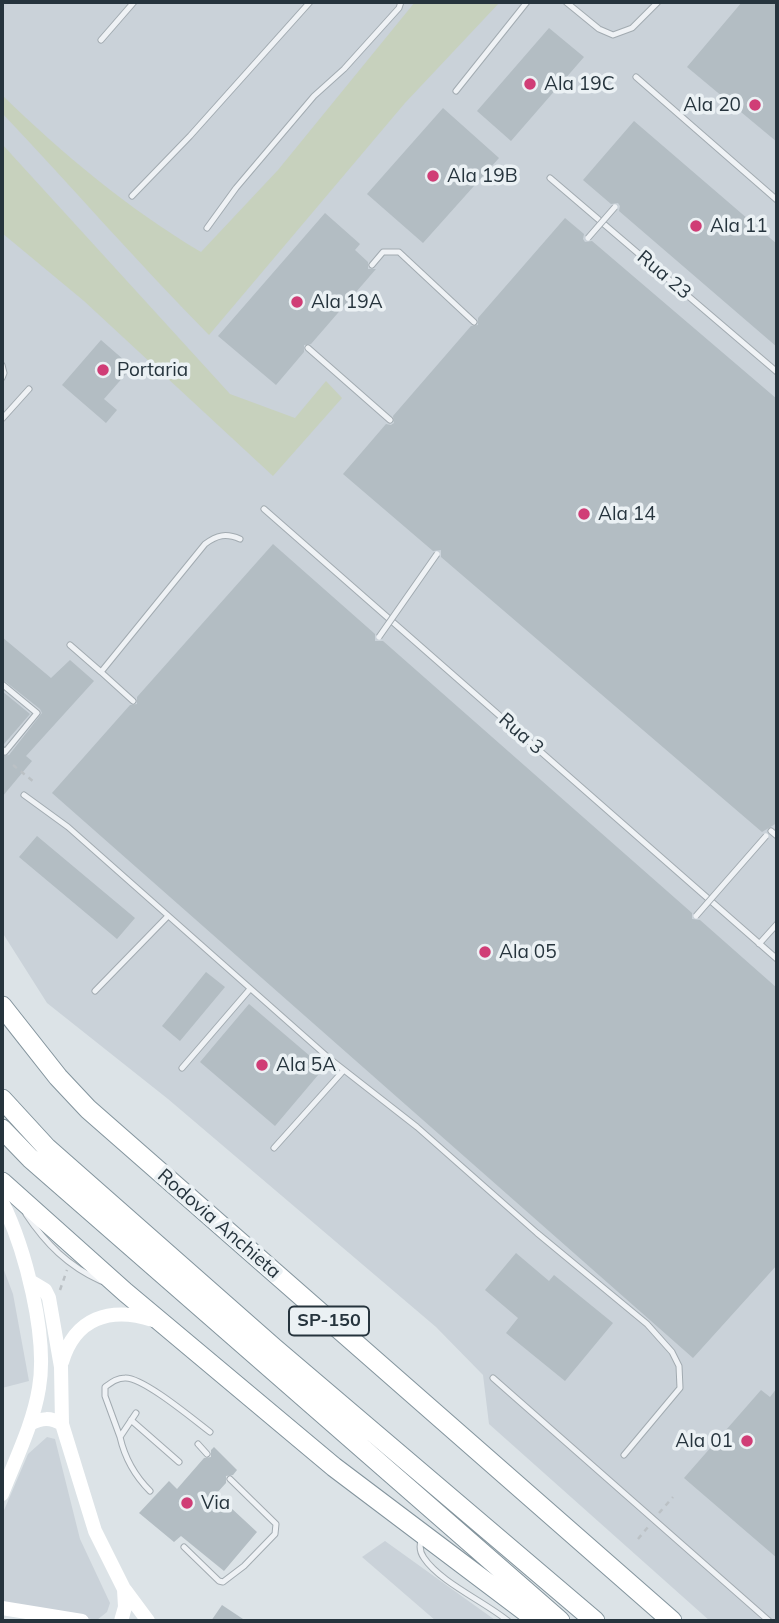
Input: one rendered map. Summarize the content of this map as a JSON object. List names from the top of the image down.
{
  "streets": {
    "highway": ["Rodovia Anchieta", "SP-150"],
    "lane": ["Rua 23", "Rua 3"]
  },
  "places": [
    "Ala 19C",
    "Ala 20",
    "Ala 19B",
    "Ala 11",
    "Ala 19A",
    "Portaria",
    "Ala 14",
    "Ala 05",
    "Ala 5A",
    "Ala 01",
    "Via"
  ]
}
